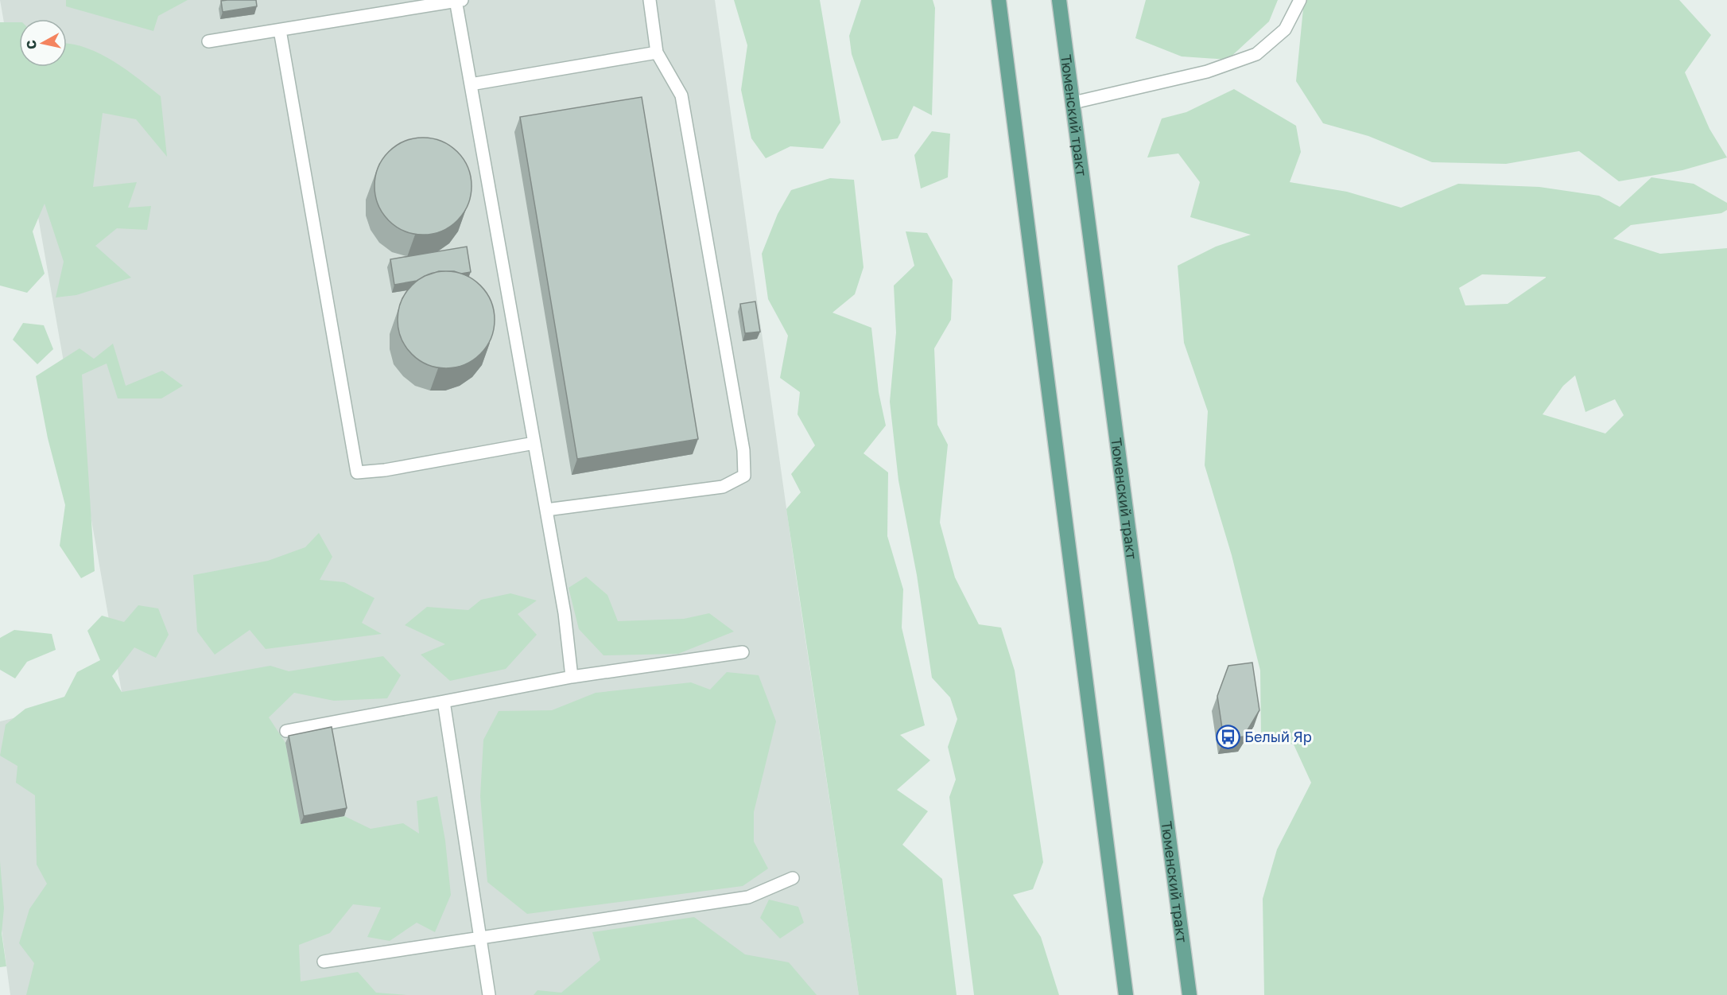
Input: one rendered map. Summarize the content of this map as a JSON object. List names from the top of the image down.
{
  "streets": {
    "main road": ["Тюменский тракт"]
  },
  "places": {
    "bus stop": ["Белый Яр"]
  },
  "north": "left"
}
